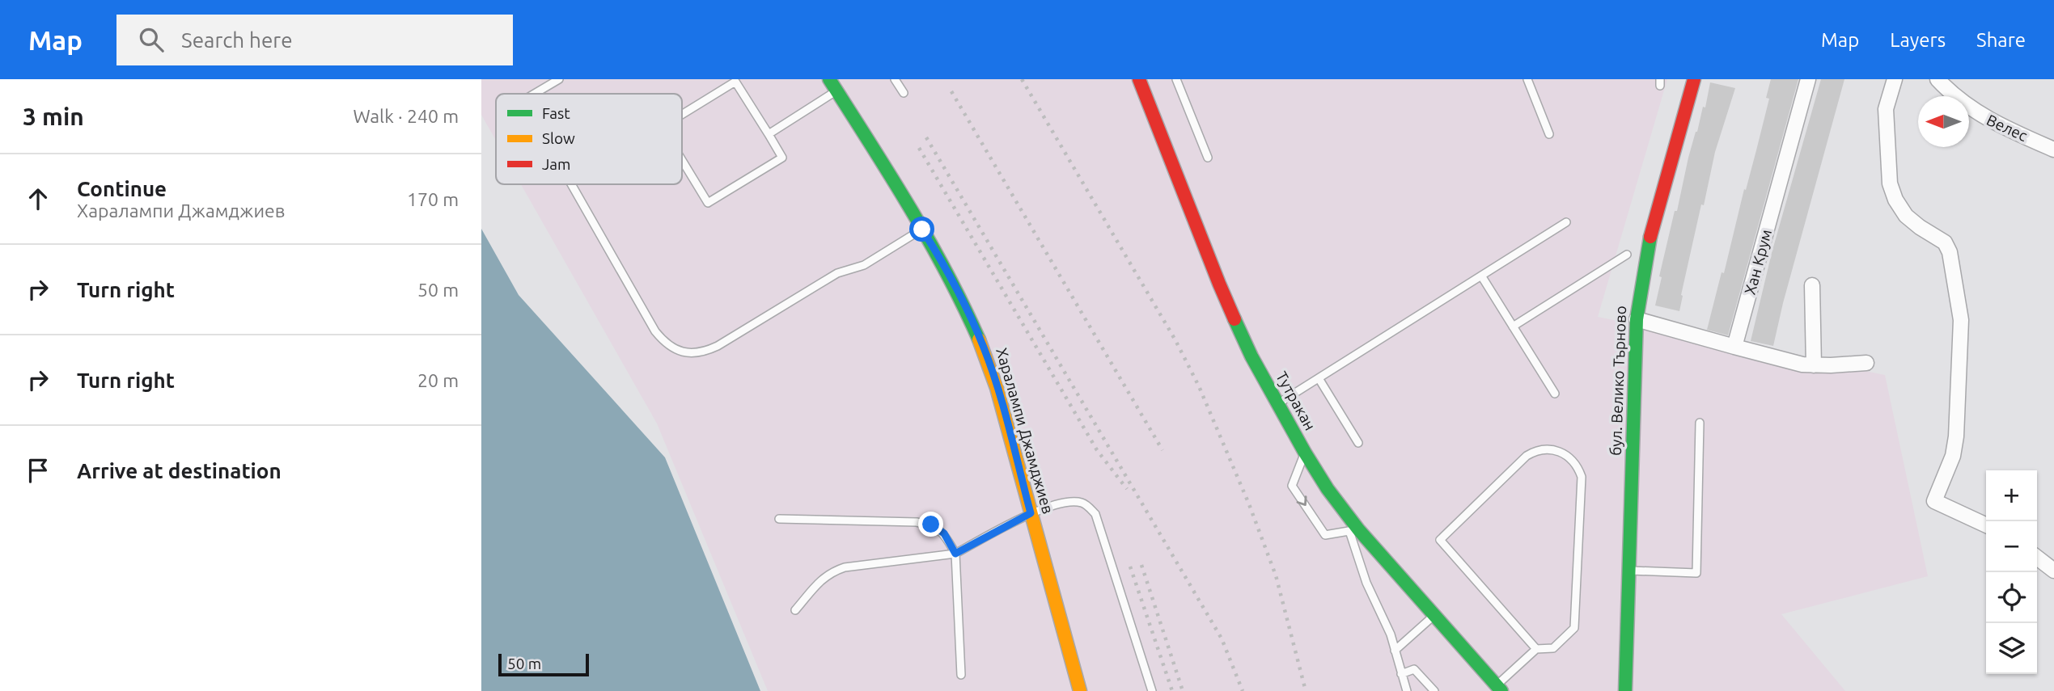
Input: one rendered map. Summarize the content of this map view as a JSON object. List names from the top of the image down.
{
  "streets": {
    "street": [
      "Велес",
      "Хан Крум",
      "бул. Велико Търново",
      "Тутракан",
      "Харалампи Джамджиев"
    ]
  },
  "legend": ["Fast", "Slow", "Jam"],
  "scale_bar": "50 m",
  "north": "left",
  "page": {
    "header": "Map",
    "search": "Search here",
    "nav": ["Map", "Layers", "Share"],
    "heading": ["3 min", "Walk · 240 m"],
    "list": [
      ["Continue", "Харалампи Джамджиев", "170 m"],
      ["Turn right", "50 m"],
      ["Turn right", "20 m"],
      "Arrive at destination"
    ],
    "map_buttons": ["+", "−"],
    "scale": "50 m"
  }
}
